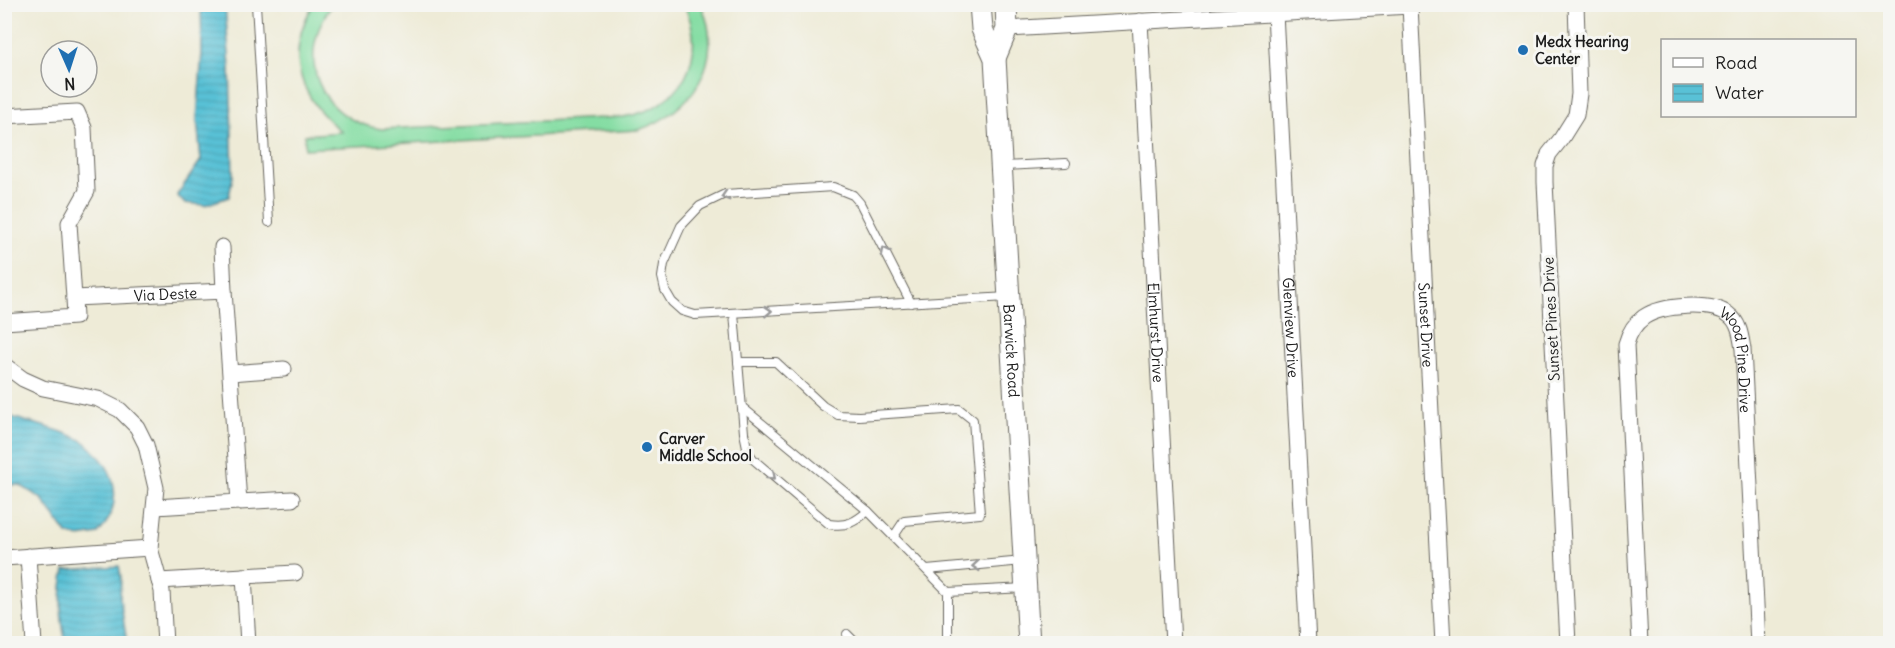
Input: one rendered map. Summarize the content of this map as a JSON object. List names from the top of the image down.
{
  "streets": {
    "street": [
      "Via Deste",
      "Sunset Pines Drive",
      "Sunset Drive",
      "Glenview Drive",
      "Elmhurst Drive",
      "Barwick Road",
      "Wood Pine Drive"
    ]
  },
  "places": ["Medx Hearing Center", "Carver Middle School"],
  "legend": ["Road", "Water"],
  "north": "bottom"
}
